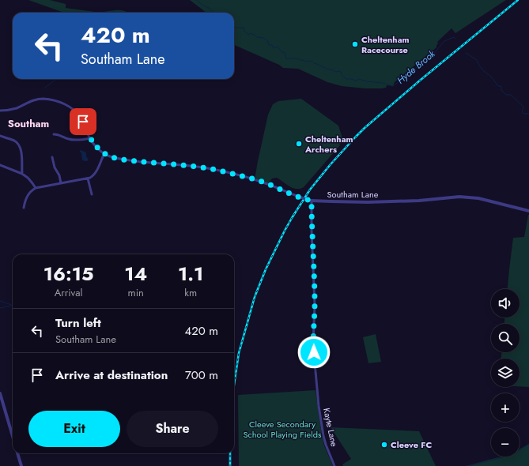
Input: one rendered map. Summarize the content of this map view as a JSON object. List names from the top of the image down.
{
  "streets": {
    "street": ["Southam Lane", "Kayte Lane"]
  },
  "crossings": [
    ["Southam Lane", "Kayte Lane"]
  ],
  "districts": ["Southam"],
  "water": ["Hyde Brook"],
  "parks": ["Cleeve Secondary School Playing Fields"],
  "places": ["Cheltenham Racecourse", "Cheltenham Archers", "Cleeve FC"],
  "page": {
    "turn": ["420 m", "Southam Lane"],
    "eta": [
      "16:15",
      "Arrival",
      "14",
      "min",
      "1.1",
      "km"
    ],
    "map_buttons": ["+", "−"],
    "list": [
      {
        "name": "Turn left",
        "note": "Southam Lane",
        "value": "420 m"
      },
      {
        "name": "Arrive at destination",
        "value": "700 m"
      }
    ],
    "buttons": ["Exit", "Share"]
  }
}
